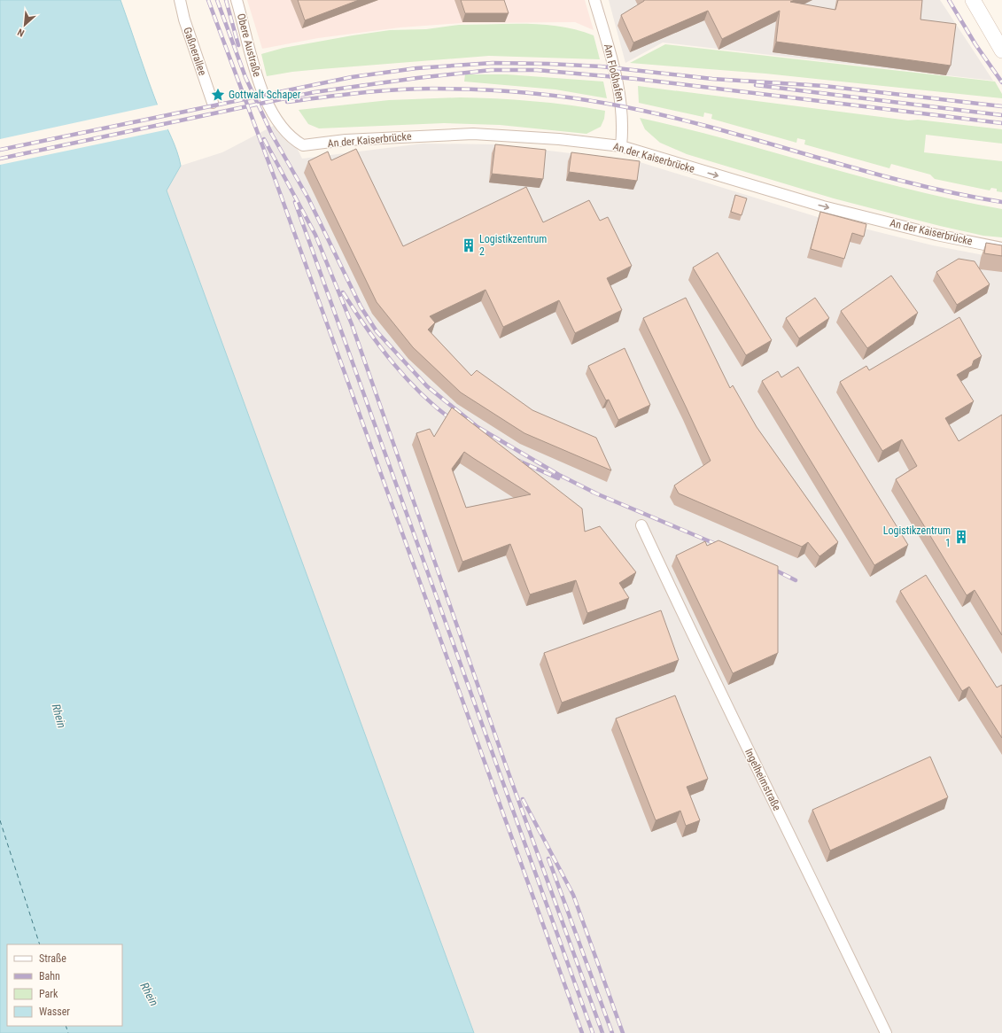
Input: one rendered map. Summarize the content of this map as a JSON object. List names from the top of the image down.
{
  "streets": {
    "street": [
      "Obere Austraße",
      "Gaßnerallee",
      "Am Floßhafen",
      "An der Kaiserbrücke",
      "Ingelheimstraße"
    ]
  },
  "crossings": [
    ["Obere Austraße", "An der Kaiserbrücke"],
    ["Am Floßhafen", "An der Kaiserbrücke"]
  ],
  "one_way": ["An der Kaiserbrücke"],
  "water": ["Rhein"],
  "places": {
    "place": ["Gottwalt Schaper"],
    "building": ["Logistikzentrum 2", "Logistikzentrum 1"]
  },
  "legend": [
    "Straße",
    "Bahn",
    "Park",
    "Wasser"
  ],
  "north": "bottom left"
}
